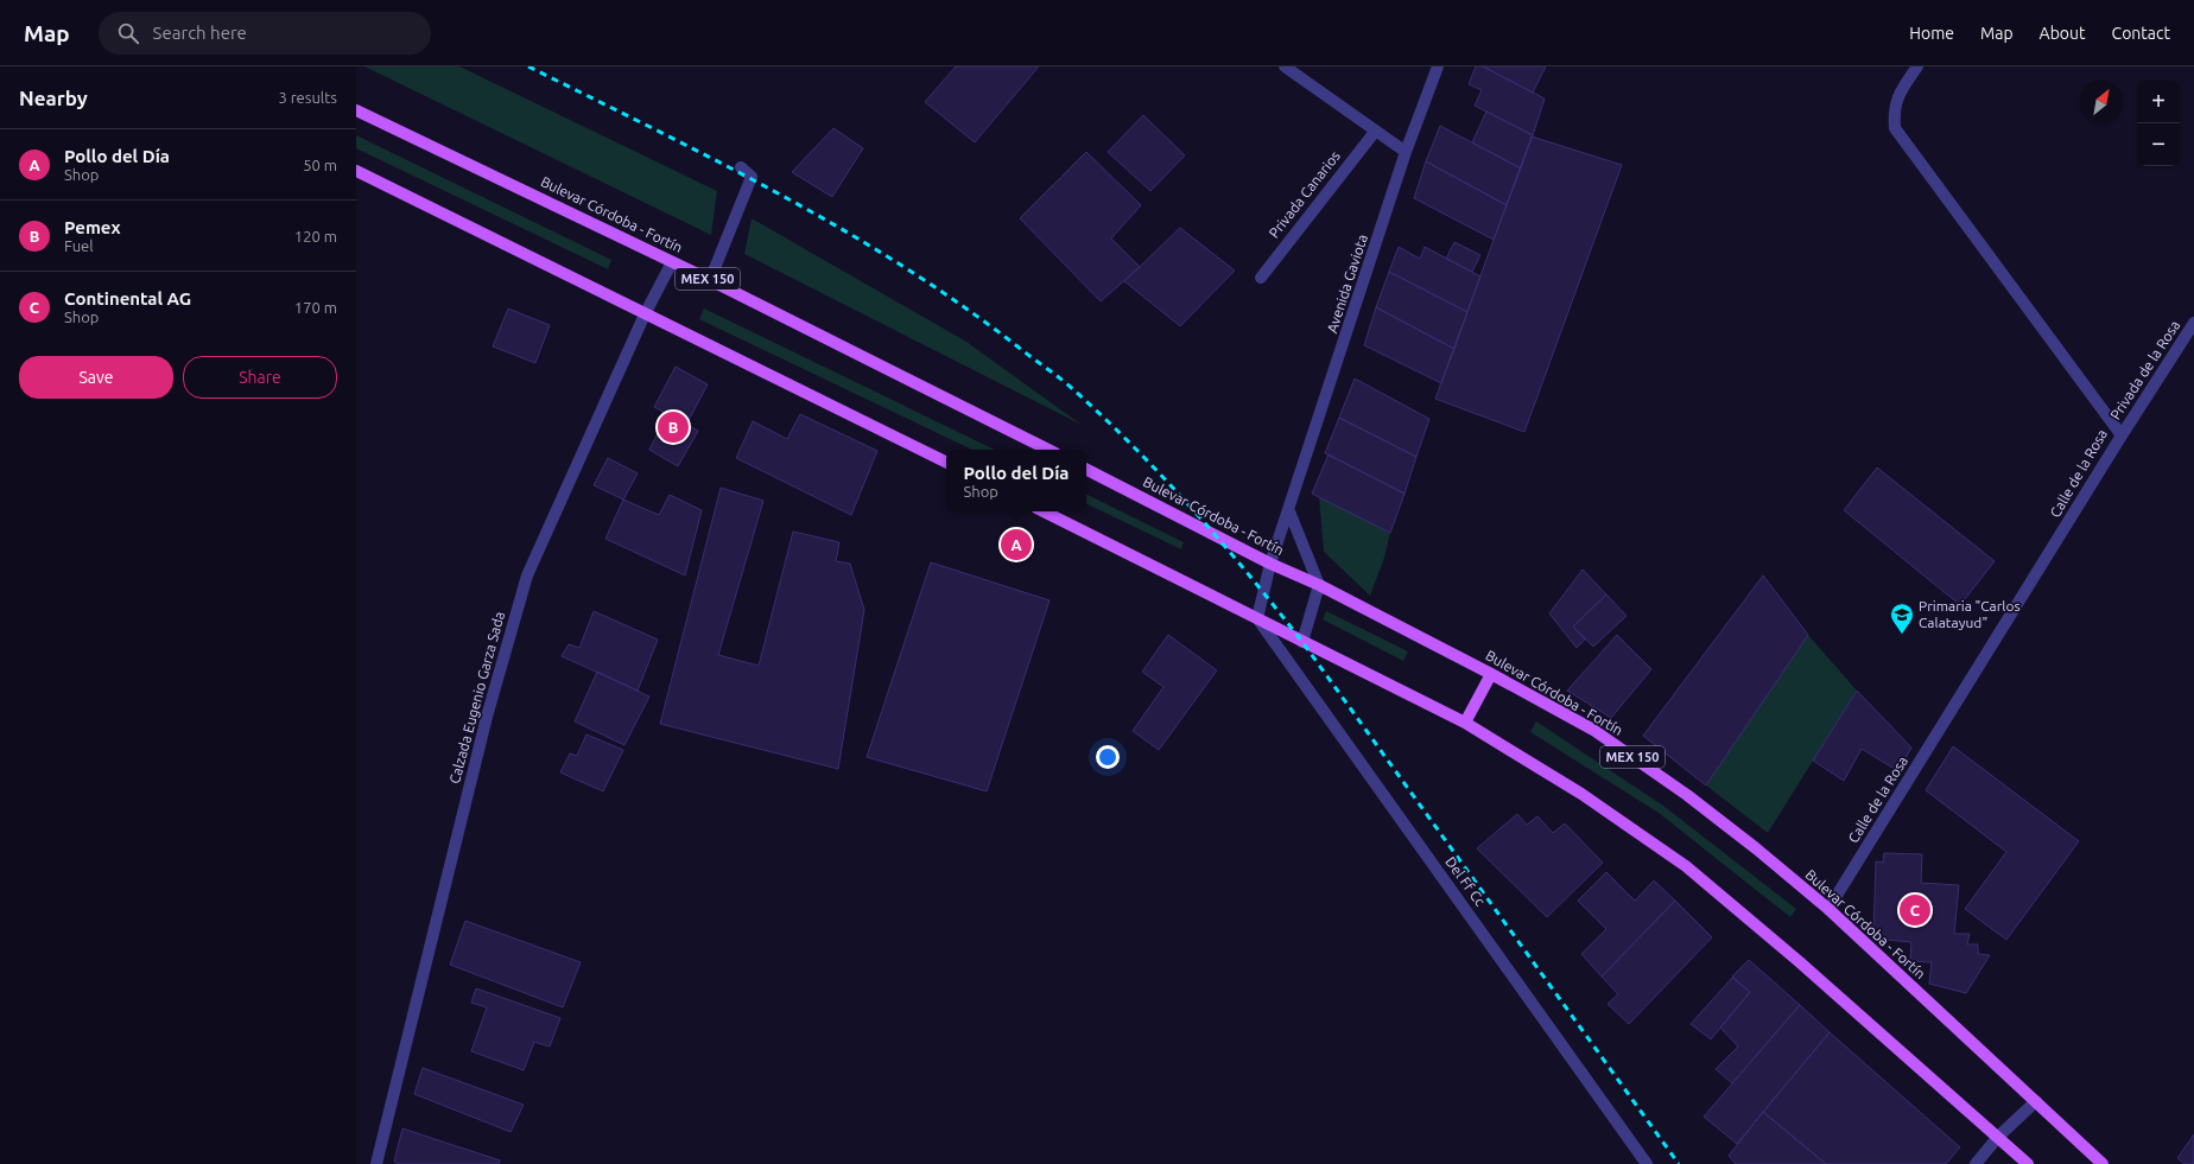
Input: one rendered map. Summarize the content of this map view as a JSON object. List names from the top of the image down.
{
  "streets": {
    "main road": ["Bulevar Córdoba - Fortín", "MEX 150"],
    "street": [
      "Privada Canarios",
      "Avenida Gaviota",
      "Privada de la Rosa",
      "Calle de la Rosa",
      "Calzada Eugenio Garza Sada",
      "Del Ff Cc"
    ]
  },
  "crossings": [
    ["Bulevar Córdoba - Fortín", "Avenida Gaviota"],
    ["Bulevar Córdoba - Fortín", "Calle de la Rosa"],
    ["Bulevar Córdoba - Fortín", "Calzada Eugenio Garza Sada"],
    ["Avenida Gaviota", "Del Ff Cc"],
    ["Privada de la Rosa", "Calle de la Rosa"]
  ],
  "places": {
    "school or university": ["Primaria \"Carlos Calatayud\""]
  },
  "north": "top right",
  "page": {
    "header": "Map",
    "search": "Search here",
    "nav": [
      "Home",
      "Map",
      "About",
      "Contact"
    ],
    "heading": ["Nearby", "3 results"],
    "map_buttons": ["+", "−"],
    "list": [
      {
        "mark": "A",
        "name": "Pollo del Día",
        "note": "Shop",
        "value": "50 m"
      },
      {
        "mark": "B",
        "name": "Pemex",
        "note": "Fuel",
        "value": "120 m"
      },
      {
        "mark": "C",
        "name": "Continental AG",
        "note": "Shop",
        "value": "170 m"
      }
    ],
    "buttons": ["Save", "Share"],
    "pins": ["B", "A", "C"],
    "popup": ["Pollo del Día", "Shop"]
  }
}
